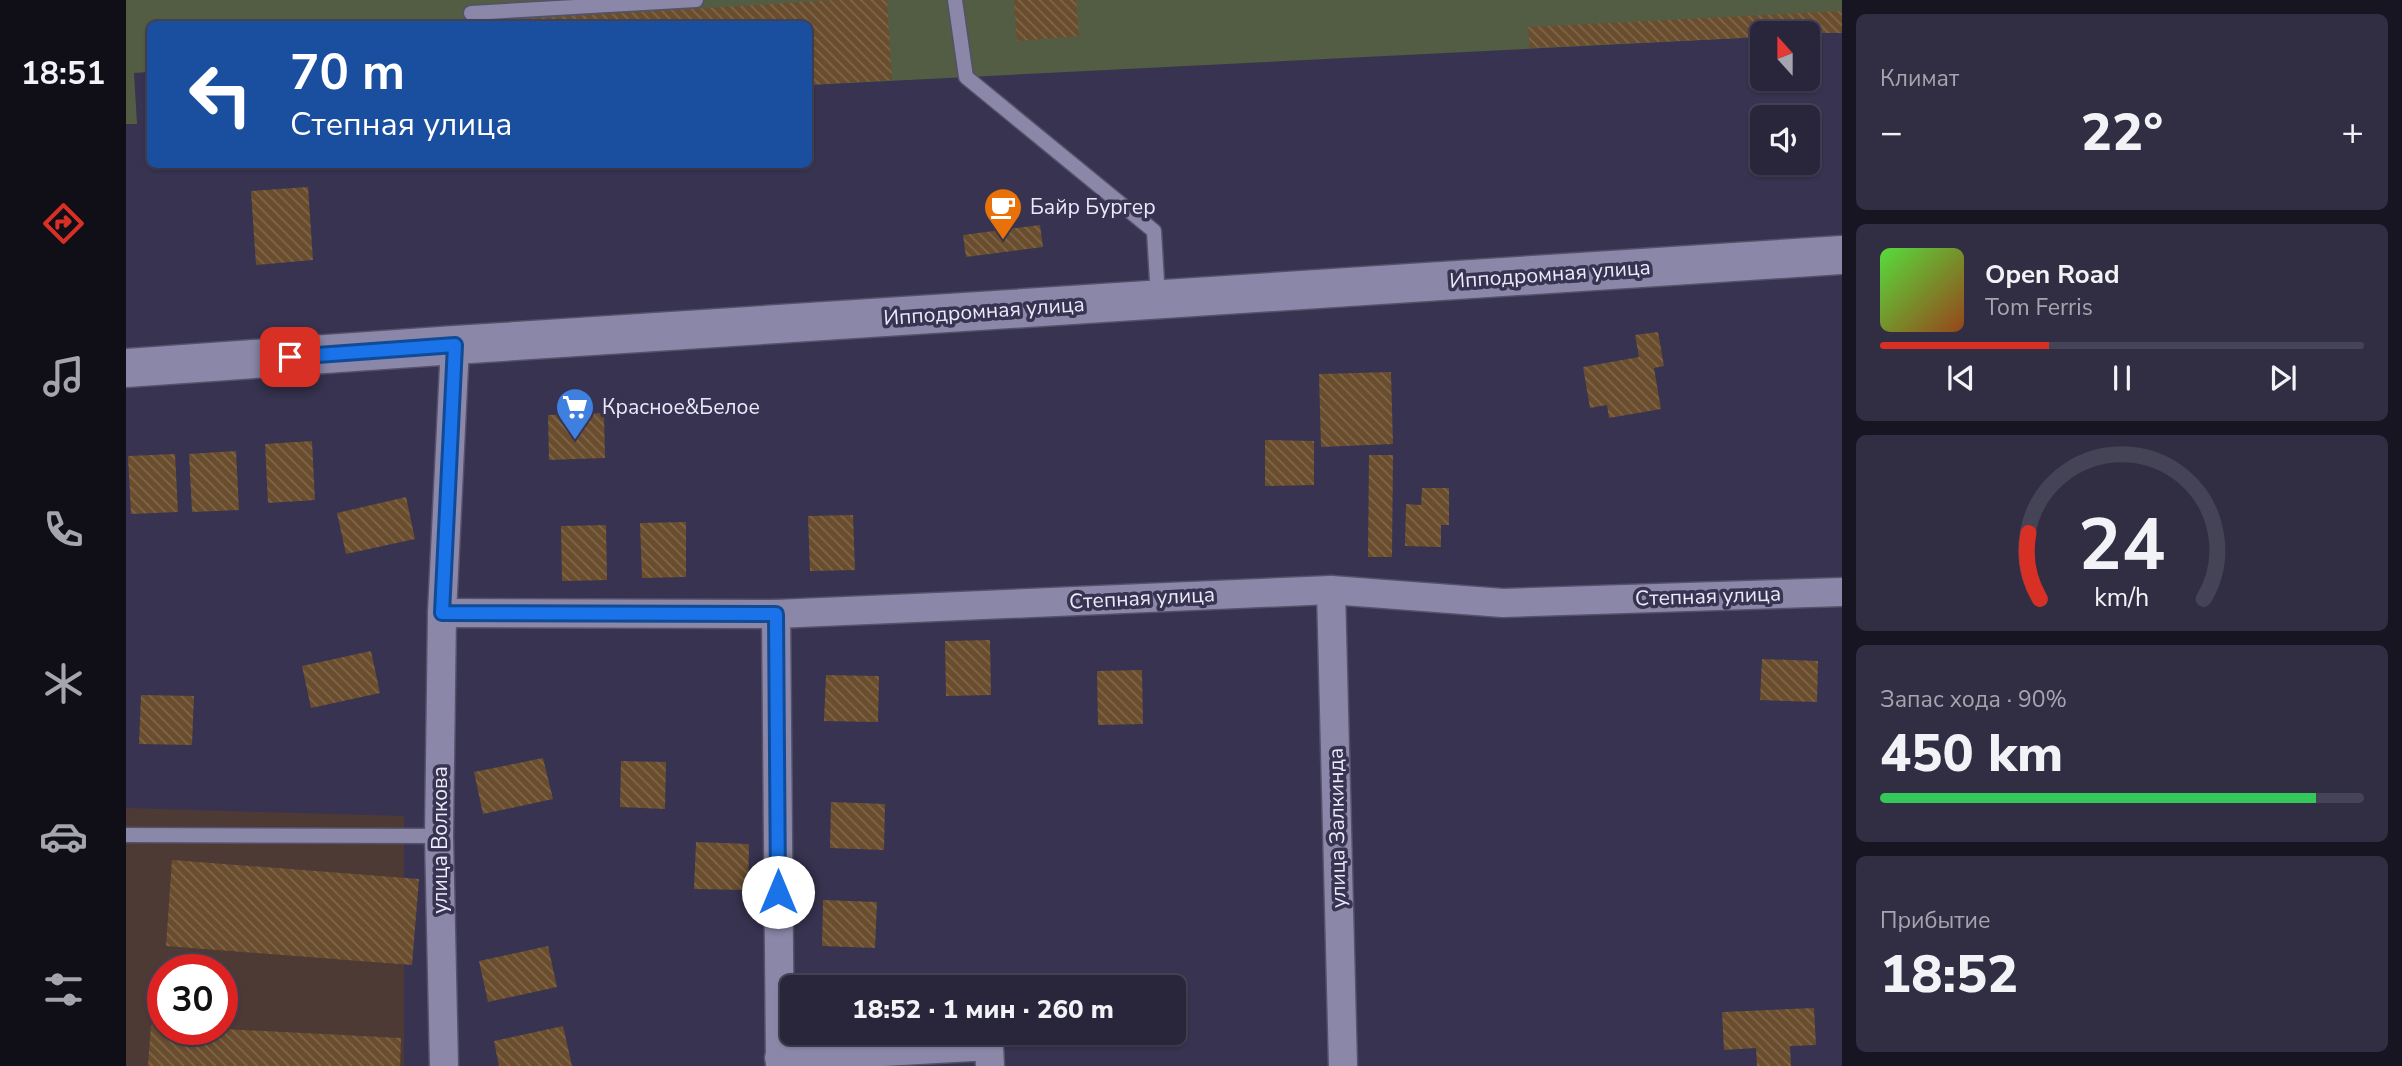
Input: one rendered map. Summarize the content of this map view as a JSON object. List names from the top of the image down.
{
  "streets": {
    "main road": ["Ипподромная улица"],
    "street": ["Степная улица", "улица Залкинда", "улица Волкова"]
  },
  "crossings": [
    ["Ипподромная улица", "улица Волкова"],
    ["Степная улица", "улица Залкинда"],
    ["Степная улица", "улица Волкова"]
  ],
  "places": {
    "cafe": ["Байр Бургер"],
    "supermarket": ["Красное&Белое"]
  },
  "north": "top",
  "page": {
    "tabs": "18:51",
    "tile": [
      "Климат",
      ["Запас хода · 90%", "450 km"],
      ["Прибытие", "18:52"]
    ],
    "turn": ["70 m", "Степная улица"],
    "heat": ["−", "22°", "+"],
    "song": ["Open Road", "Tom Ferris"],
    "limit": "30",
    "trip": "18:52 · 1 мин · 260 m",
    "gauge": ["24", "km/h"]
  }
}
